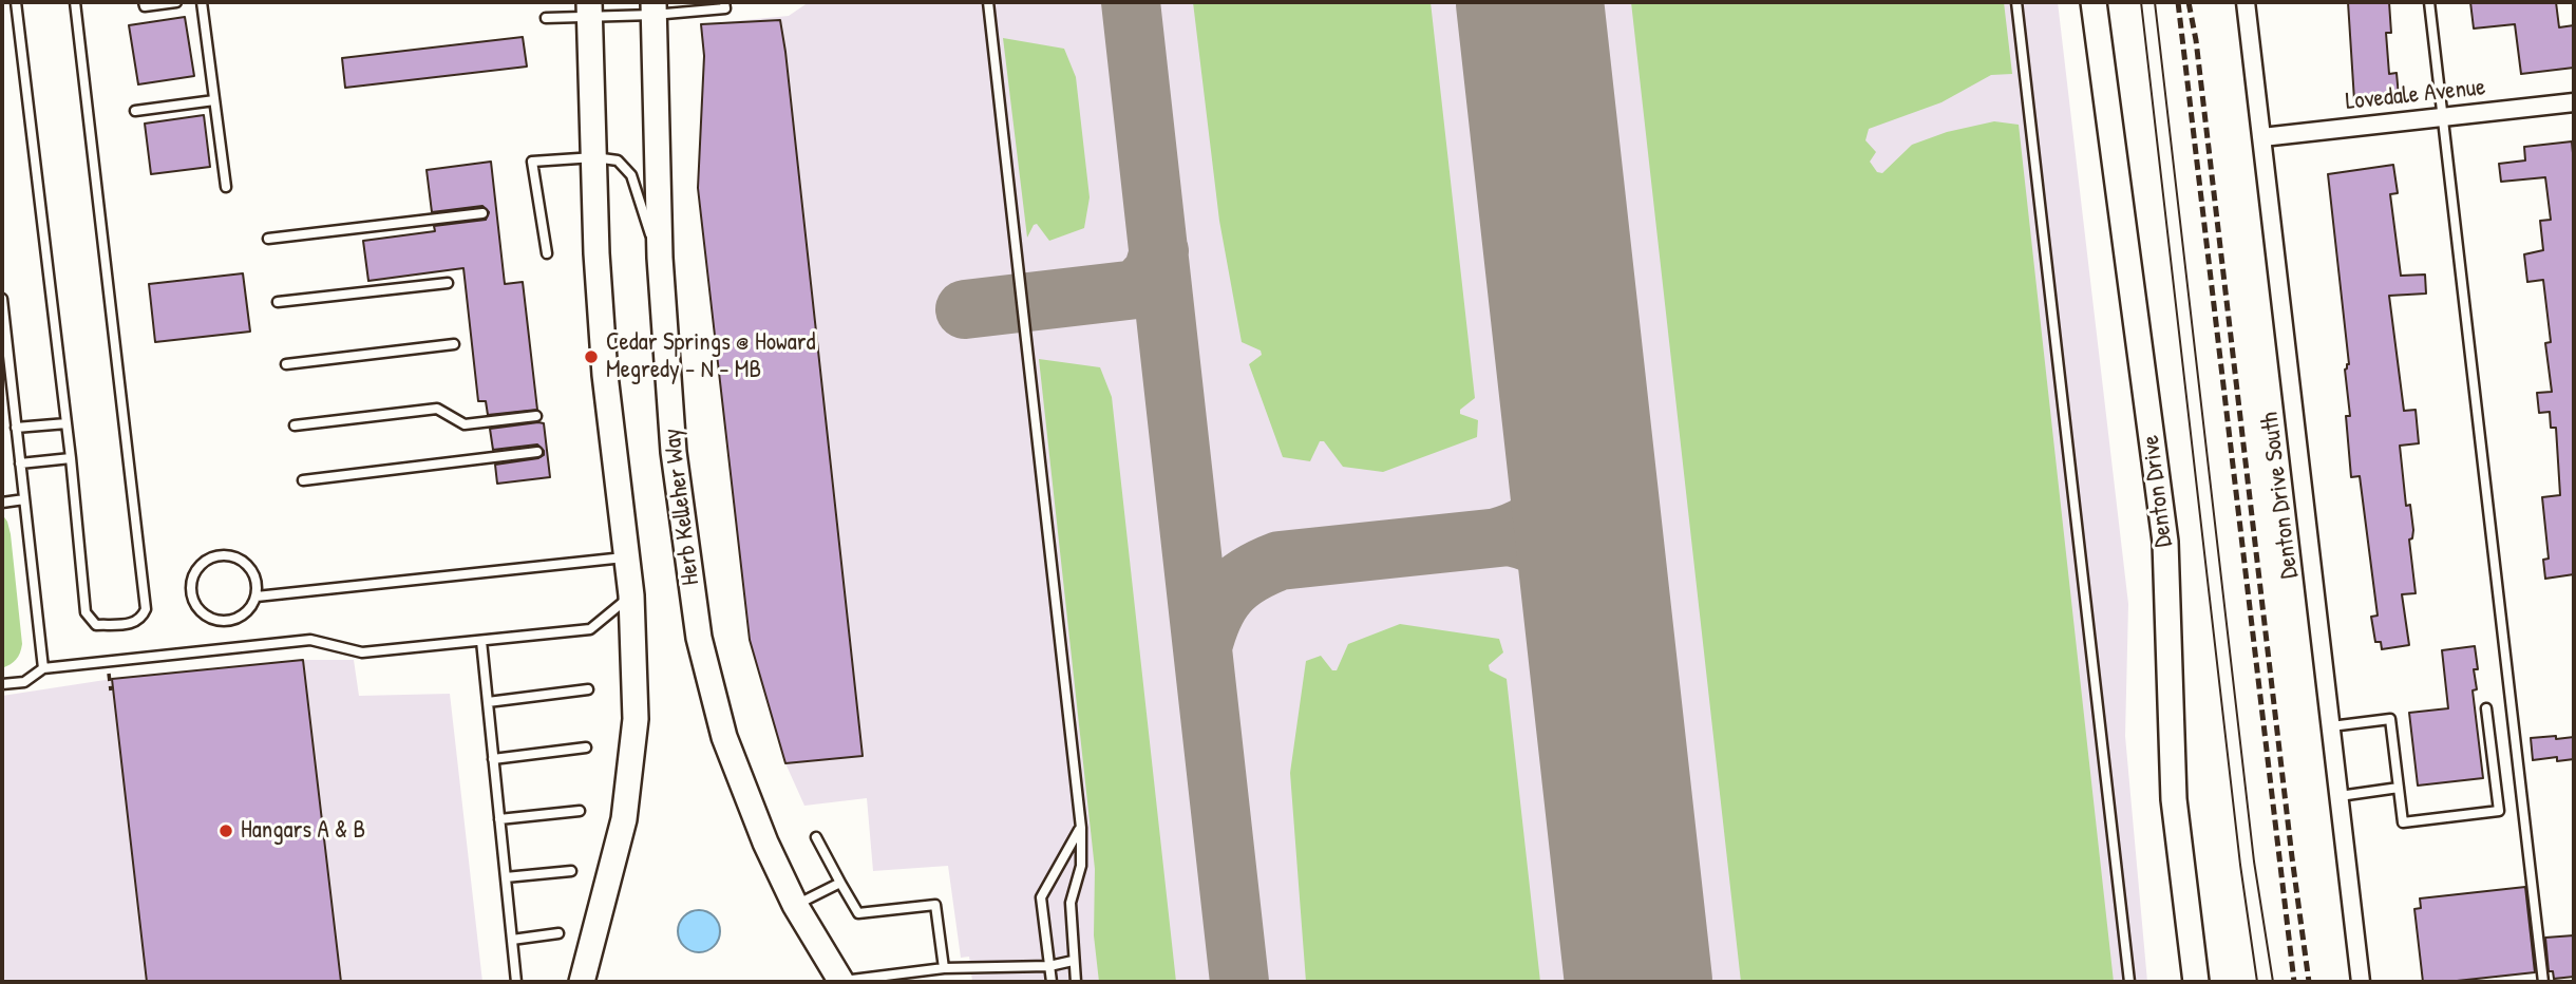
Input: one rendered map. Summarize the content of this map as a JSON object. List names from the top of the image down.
{
  "streets": {
    "main road": ["Denton Drive", "Herb Kelleher Way"],
    "street": ["Lovedale Avenue", "Denton Drive South"]
  },
  "crossings": [
    ["Lovedale Avenue", "Denton Drive South"]
  ],
  "places": ["Cedar Springs @ Howard Megredy - N - MB", "Hangars A & B"]
}
